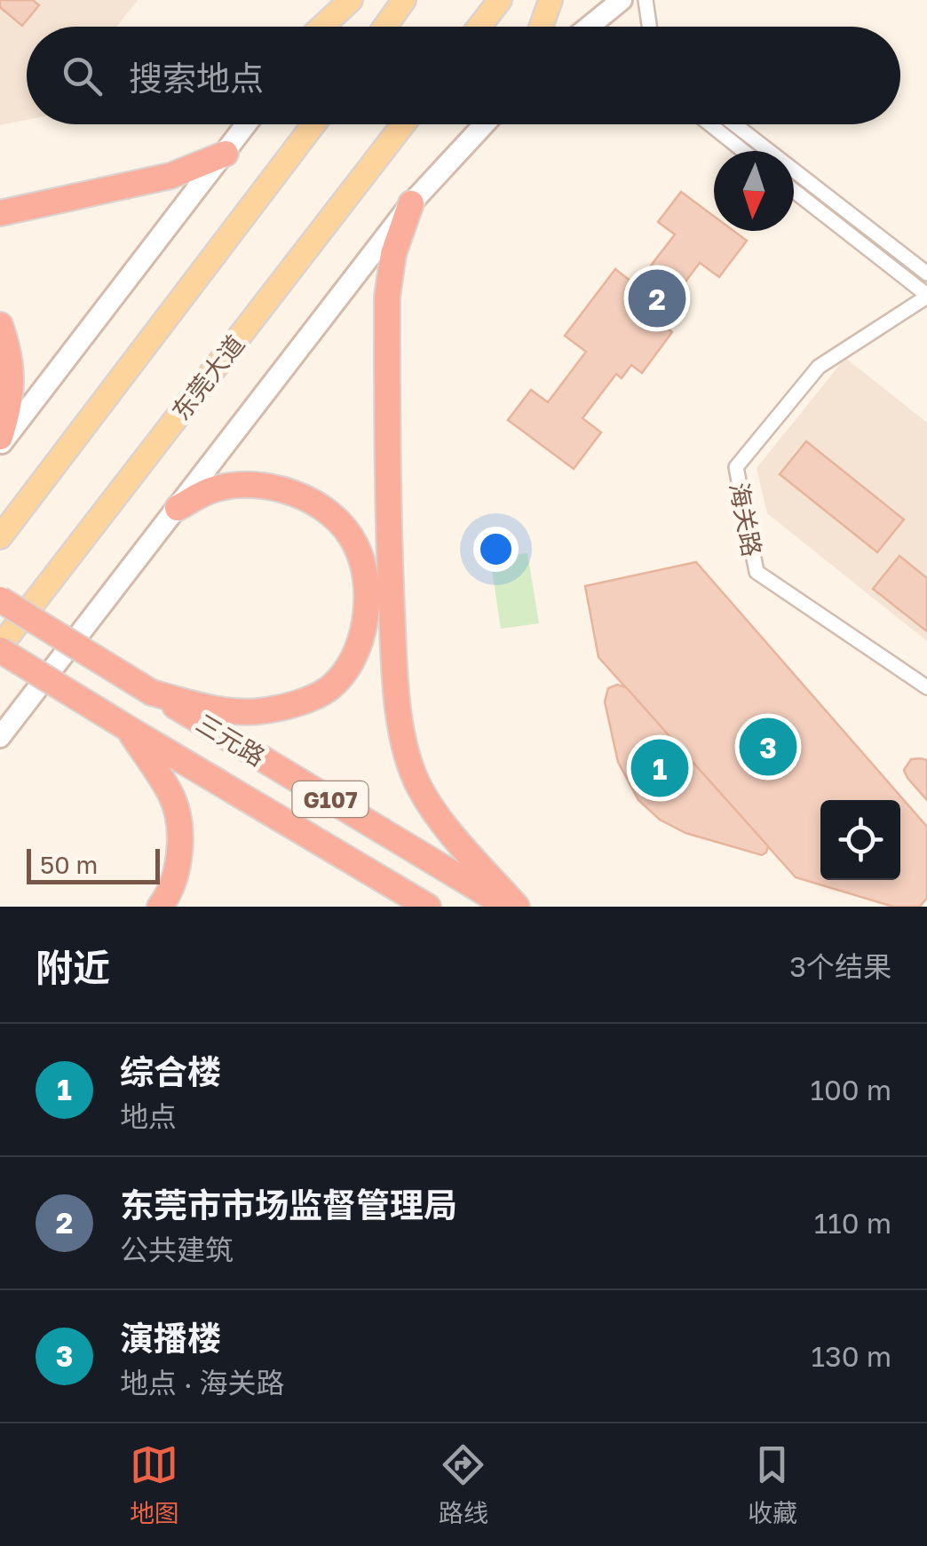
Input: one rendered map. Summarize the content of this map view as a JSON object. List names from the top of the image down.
{
  "streets": {
    "highway": ["三元路", "G107"],
    "main road": ["东莞大道"],
    "street": ["海关路"]
  },
  "crossings": [
    ["东莞大道", "三元路"]
  ],
  "scale_bar": "50 m",
  "north": "bottom",
  "page": {
    "search": "搜索地点",
    "pins": ["2", "3", "1"],
    "scale": "50 m",
    "heading": ["附近", "3个结果"],
    "list": [
      {
        "mark": "1",
        "name": "综合楼",
        "note": "地点",
        "value": "100 m"
      },
      {
        "mark": "2",
        "name": "东莞市市场监督管理局",
        "note": "公共建筑",
        "value": "110 m"
      },
      {
        "mark": "3",
        "name": "演播楼",
        "note": "地点 · 海关路",
        "value": "130 m"
      }
    ],
    "nav": ["地图", "路线", "收藏"]
  }
}
